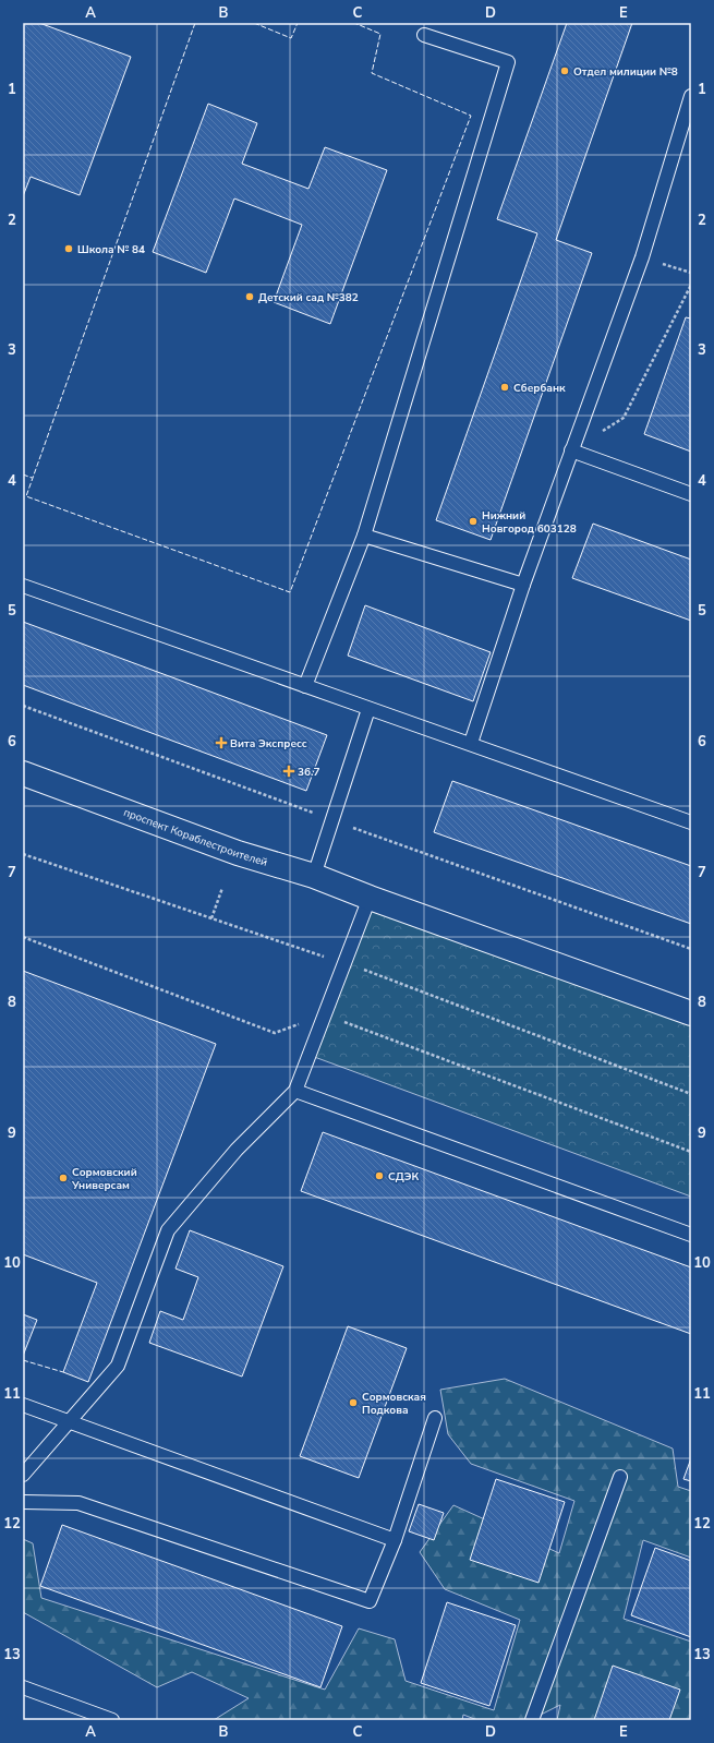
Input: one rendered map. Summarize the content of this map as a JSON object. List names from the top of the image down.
{
  "streets": {
    "street": ["проспект Кораблестроителей"]
  },
  "places": {
    "other": [
      "Отдел милиции №8",
      "Школа № 84",
      "Детский сад №382",
      "Сбербанк",
      "Нижний Новгород 603128",
      "СДЭК",
      "Сормовский Универсам",
      "Сормовская Подкова"
    ],
    "health": ["Вита Экспресс", "36.7"]
  },
  "grid": {
    "columns": [
      "A",
      "B",
      "C",
      "D",
      "E"
    ],
    "rows": [
      "1",
      "2",
      "3",
      "4",
      "5",
      "6",
      "7",
      "8",
      "9",
      "10",
      "11",
      "12",
      "13"
    ]
  }
}
